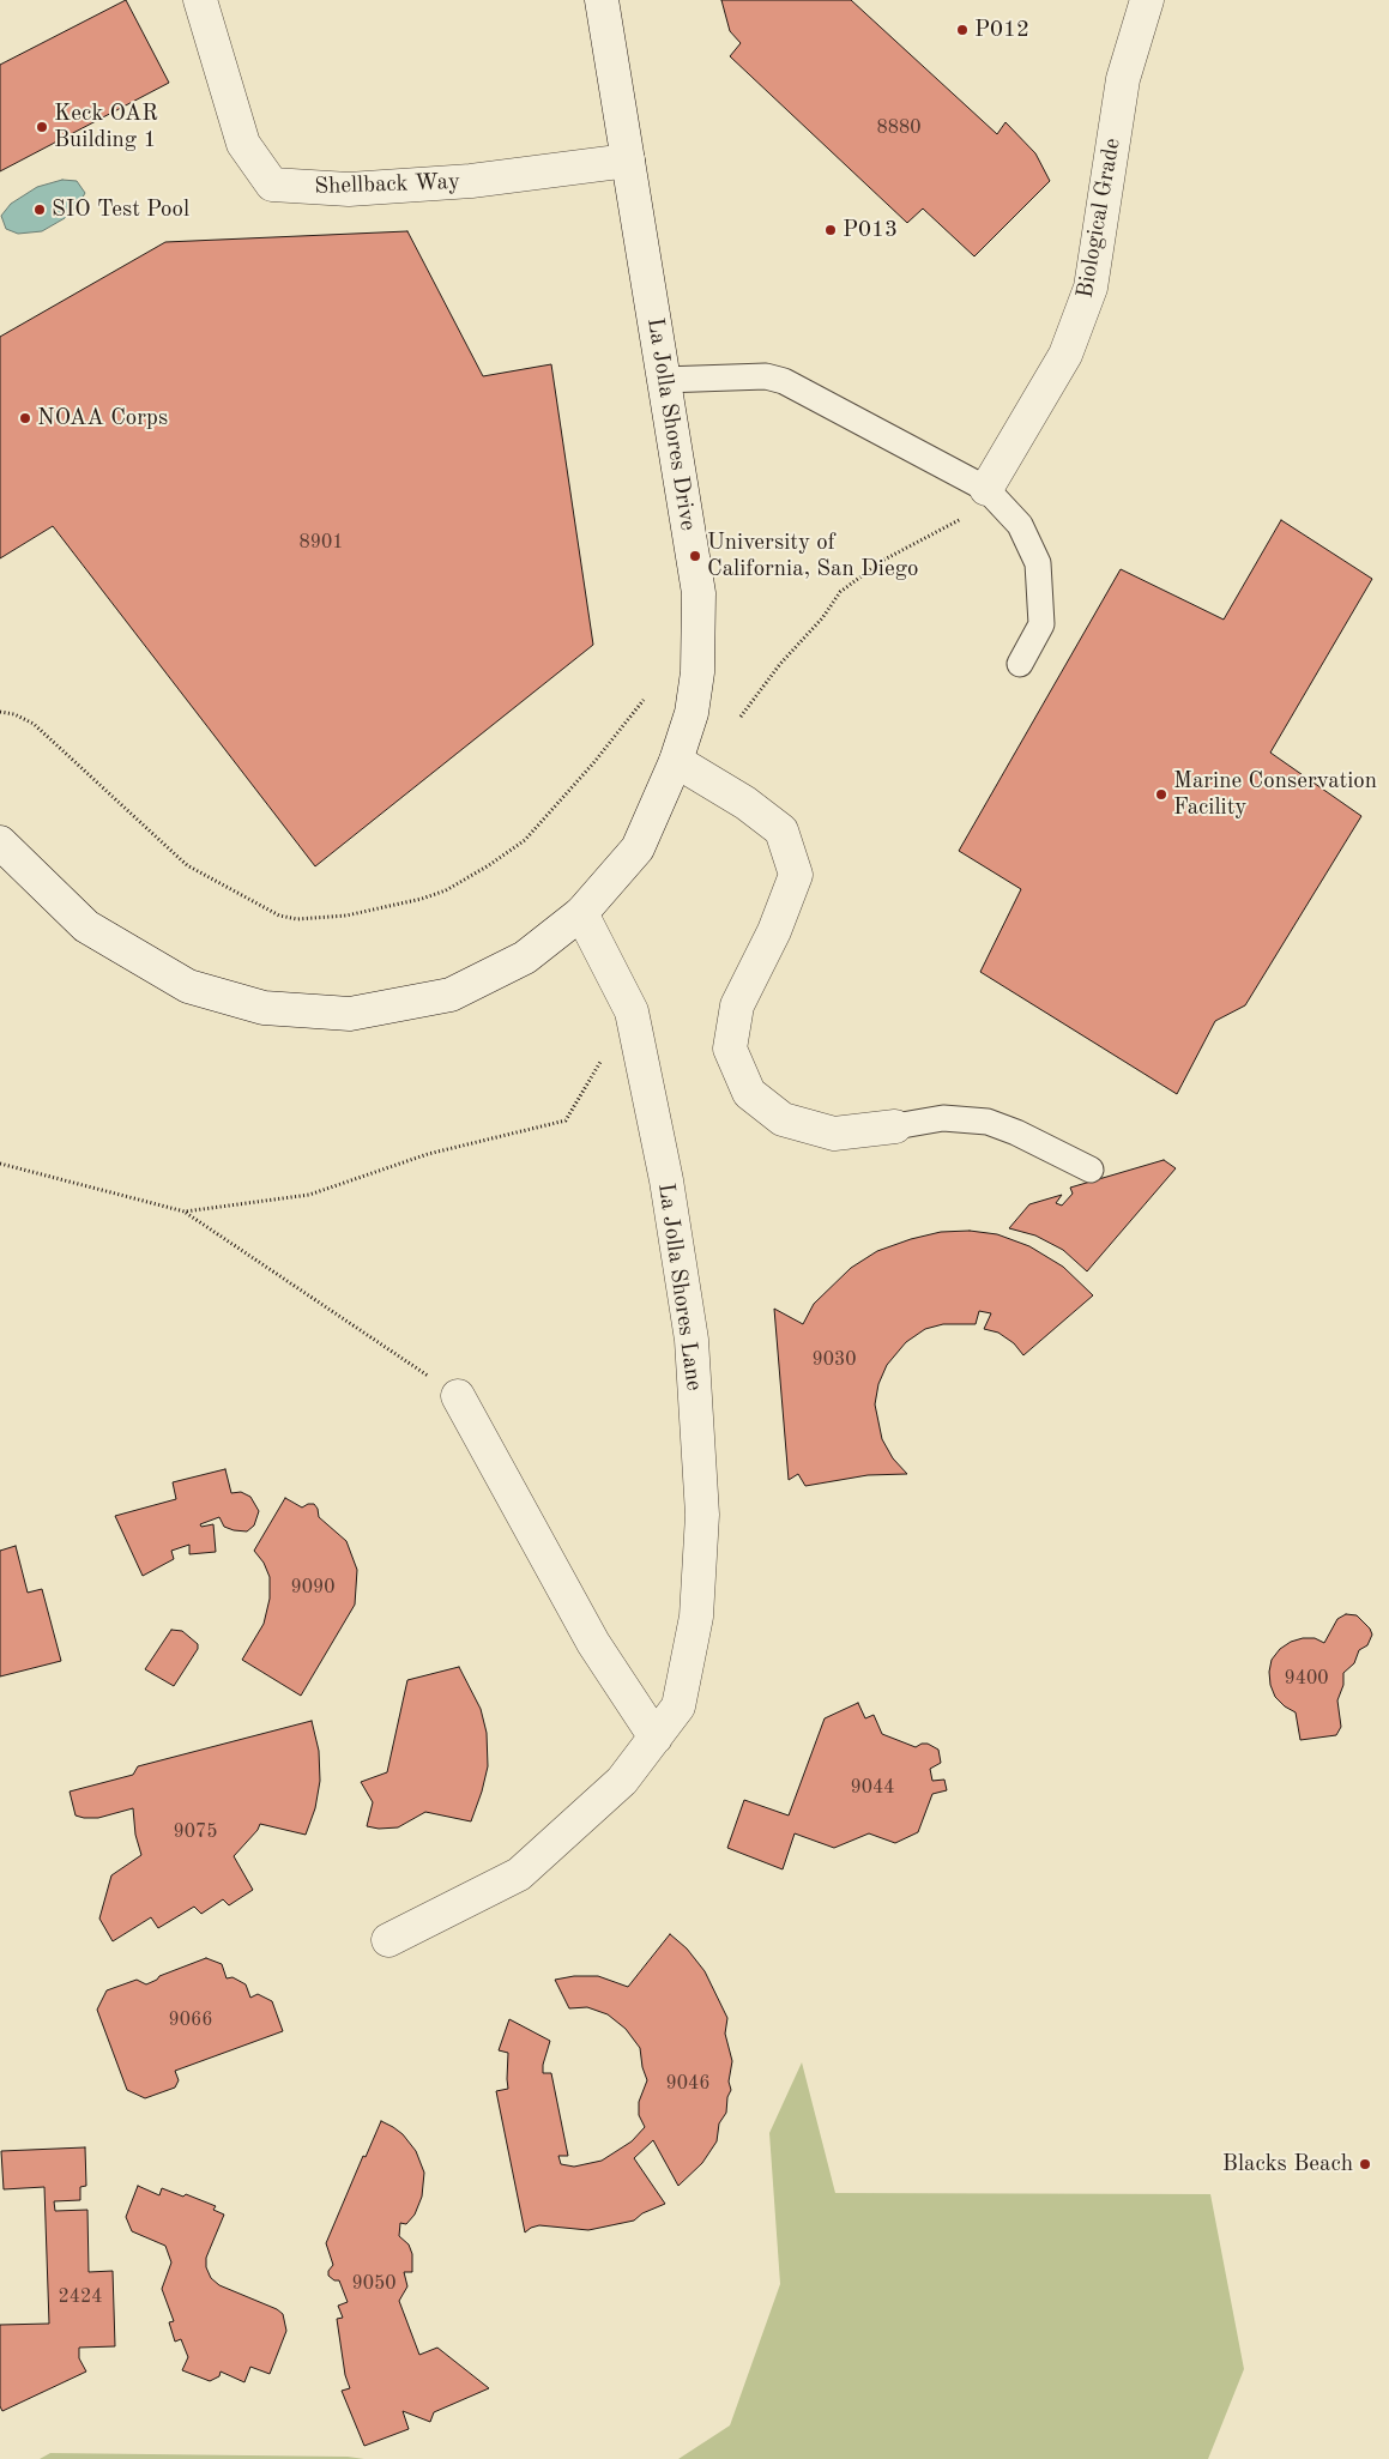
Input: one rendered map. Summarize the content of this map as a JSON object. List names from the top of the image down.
{
  "streets": {
    "street": [
      "Shellback Way",
      "Biological Grade",
      "La Jolla Shores Drive",
      "La Jolla Shores Lane"
    ]
  },
  "crossings": [
    ["Shellback Way", "La Jolla Shores Drive"],
    ["La Jolla Shores Drive", "La Jolla Shores Lane"]
  ],
  "places": [
    "P012",
    "Keck OAR Building 1",
    "SIO Test Pool",
    "P013",
    "NOAA Corps",
    "University of California, San Diego",
    "Marine Conservation Facility",
    "Blacks Beach"
  ],
  "house_numbers": [
    "8880",
    "8901",
    "9030",
    "9090",
    "9400",
    "9044",
    "9075",
    "9066",
    "9046",
    "9050",
    "2424"
  ]
}
